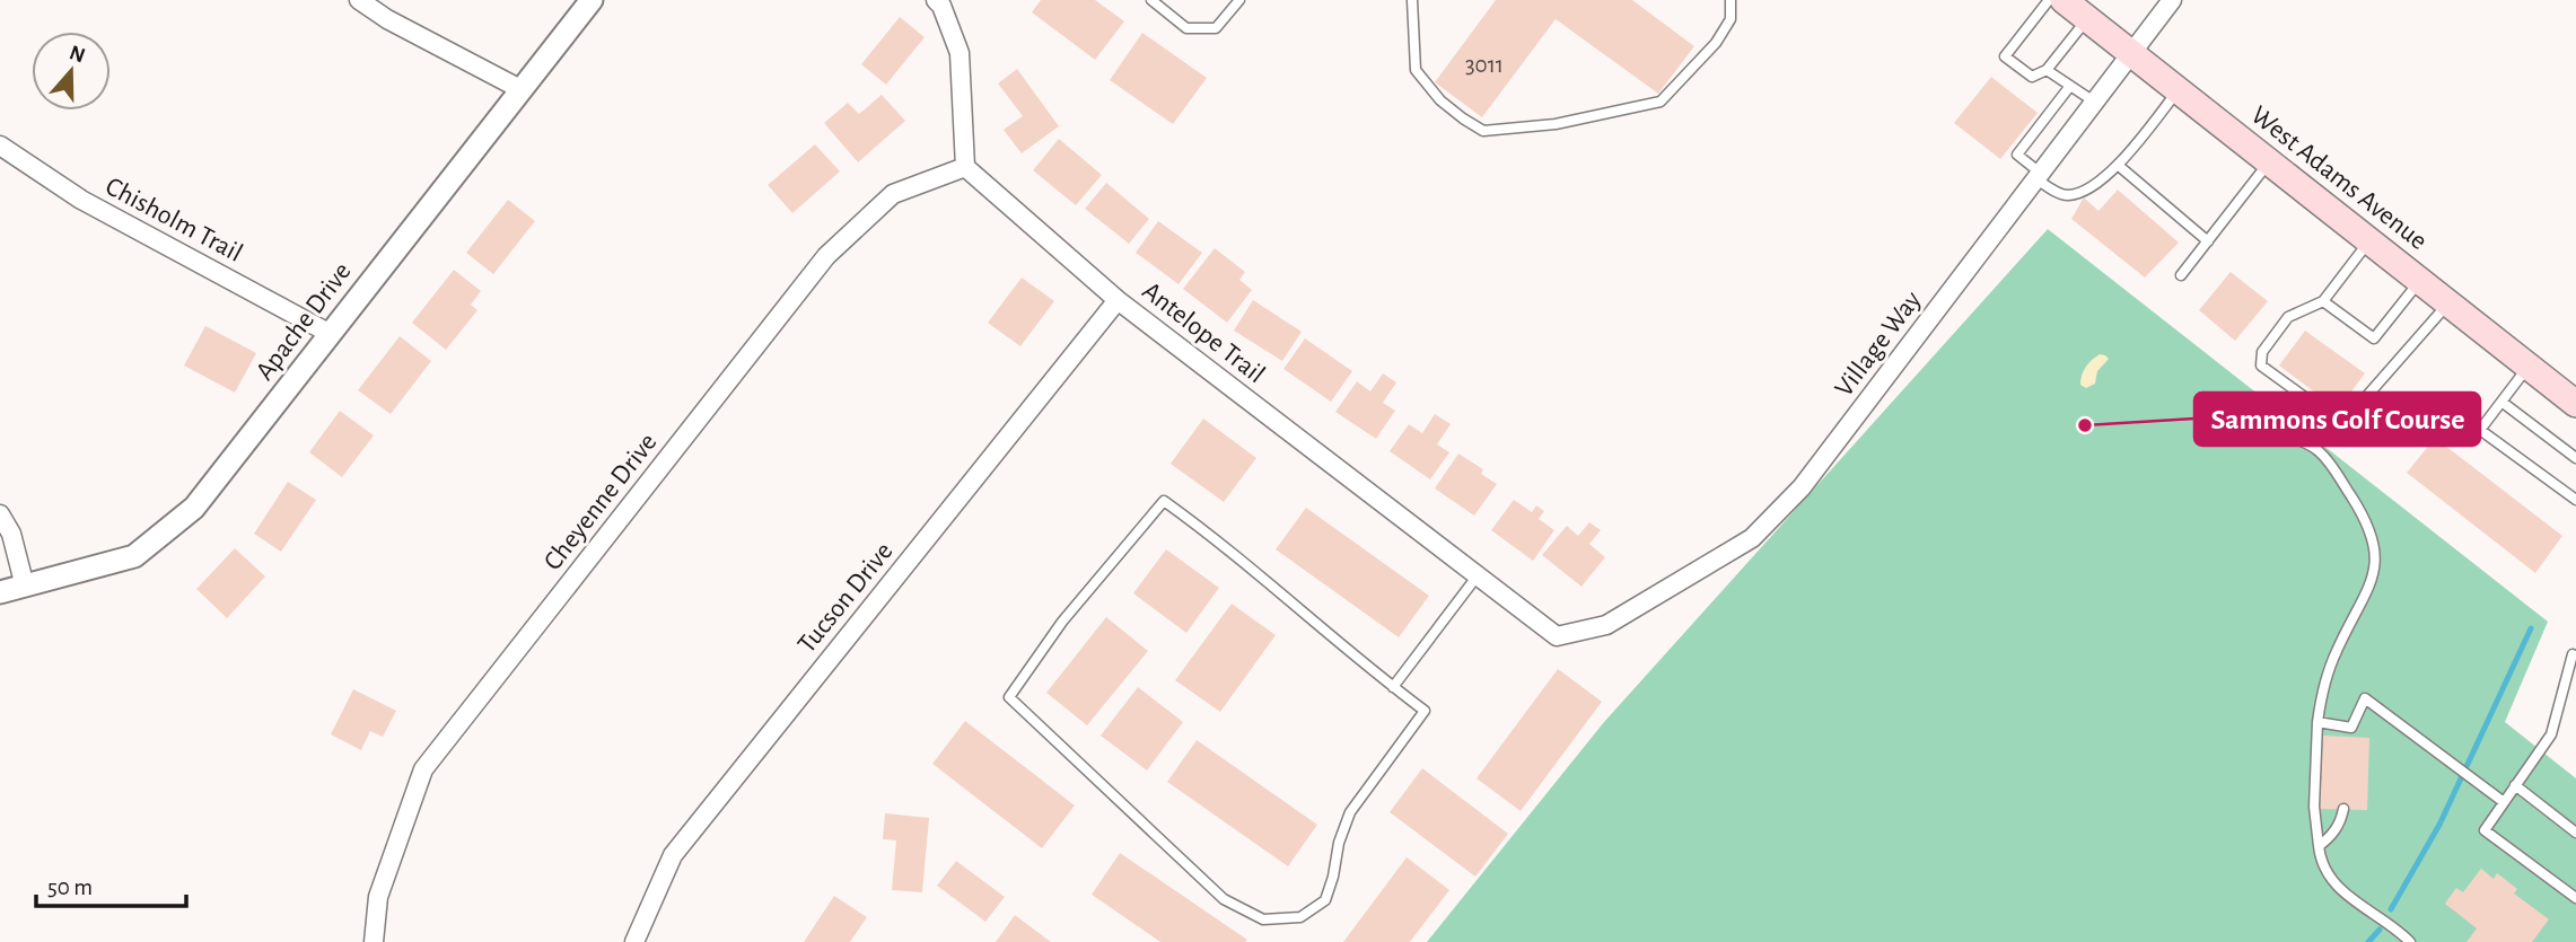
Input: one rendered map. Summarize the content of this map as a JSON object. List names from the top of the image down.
{
  "streets": {
    "main road": ["West Adams Avenue"],
    "street": [
      "Chisholm Trail",
      "Apache Drive",
      "Antelope Trail",
      "Village Way",
      "Cheyenne Drive",
      "Tucson Drive"
    ]
  },
  "crossings": [
    ["West Adams Avenue", "Village Way"],
    ["Chisholm Trail", "Apache Drive"],
    ["Antelope Trail", "Village Way"],
    ["Antelope Trail", "Cheyenne Drive"],
    ["Antelope Trail", "Tucson Drive"]
  ],
  "places": ["Sammons Golf Course"],
  "house_numbers": ["3011"],
  "scale_bar": "50 m",
  "north": "top"
}
